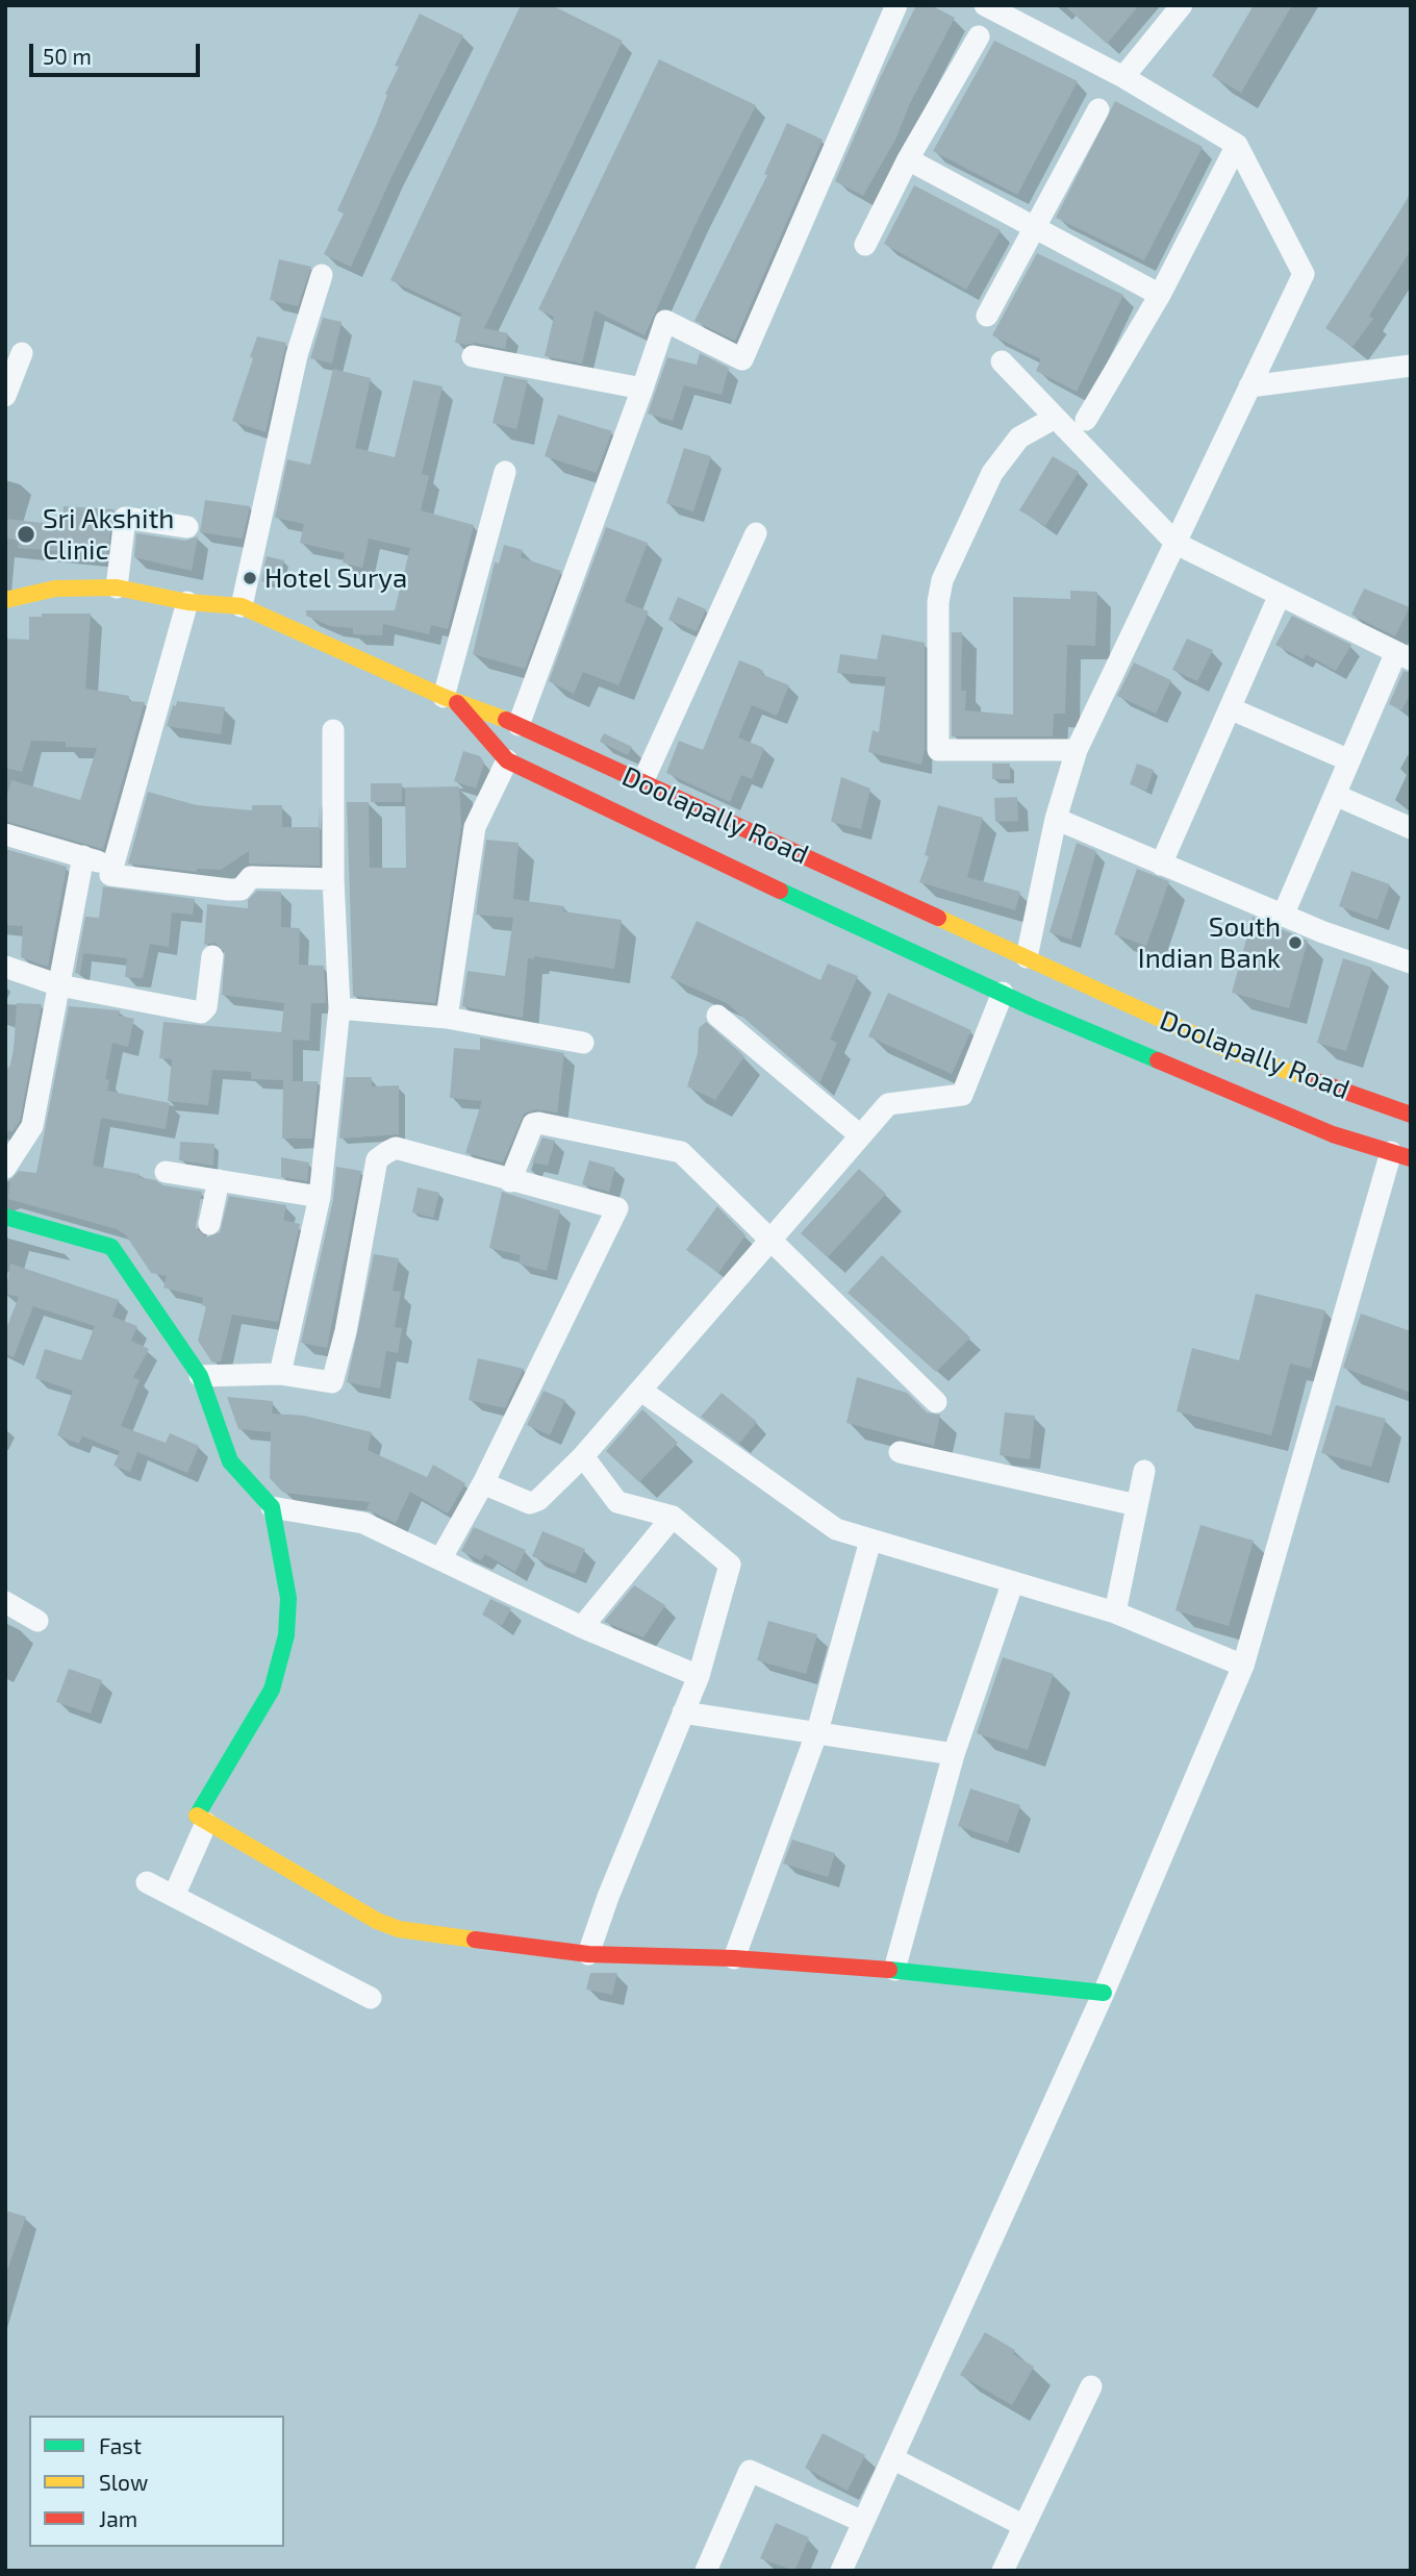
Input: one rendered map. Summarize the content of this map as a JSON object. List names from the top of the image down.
{
  "streets": {
    "main road": ["Doolapally Road"]
  },
  "places": ["Sri Akshith Clinic", "Hotel Surya", "South Indian Bank"],
  "legend": ["Fast", "Slow", "Jam"],
  "scale_bar": "50 m"
}
